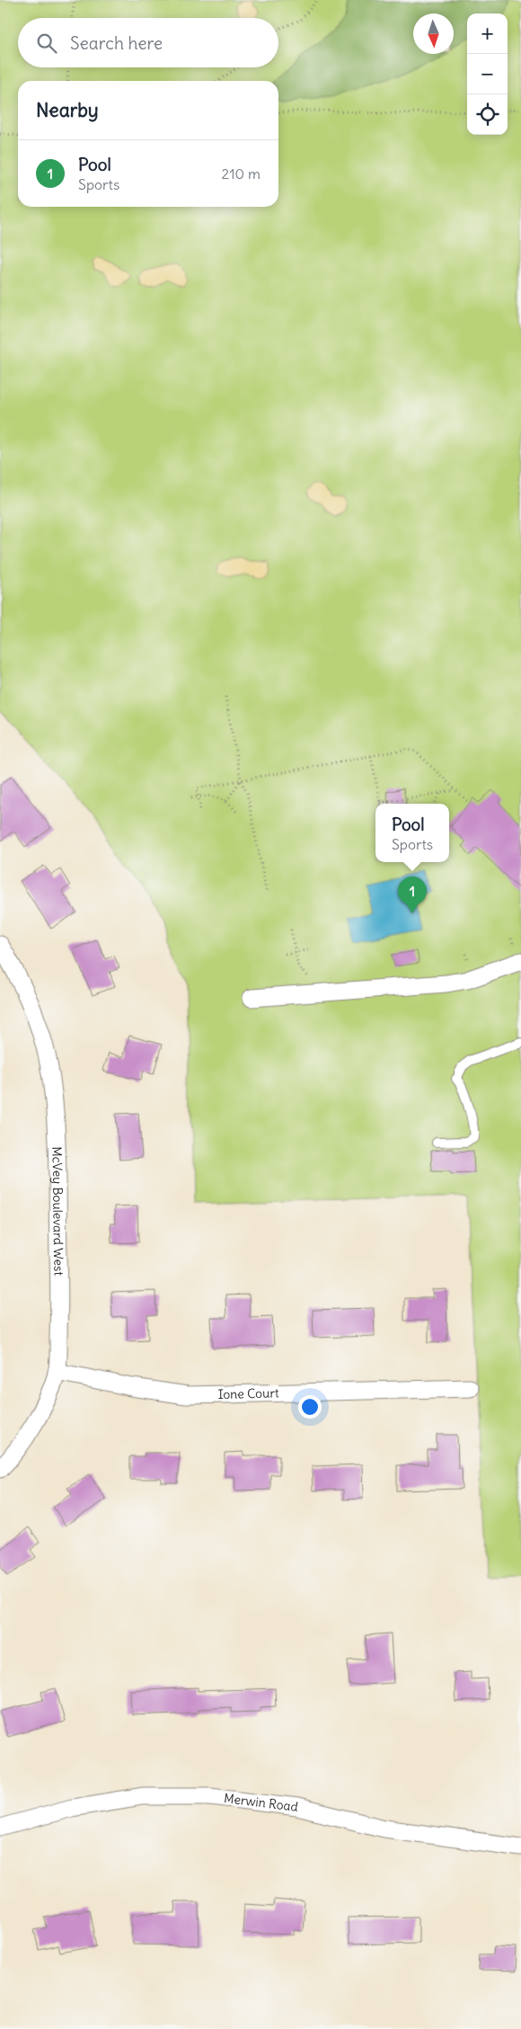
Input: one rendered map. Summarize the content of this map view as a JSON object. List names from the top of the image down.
{
  "streets": {
    "street": ["McVey Boulevard West", "Ione Court", "Merwin Road"]
  },
  "crossings": [
    ["McVey Boulevard West", "Ione Court"]
  ],
  "north": "bottom",
  "page": {
    "map_buttons": ["+", "−"],
    "search": "Search here",
    "heading": "Nearby",
    "list": [
      {
        "mark": "1",
        "name": "Pool",
        "note": "Sports",
        "value": "210 m"
      }
    ],
    "popup": ["Pool", "Sports"],
    "pins": "1"
  }
}
